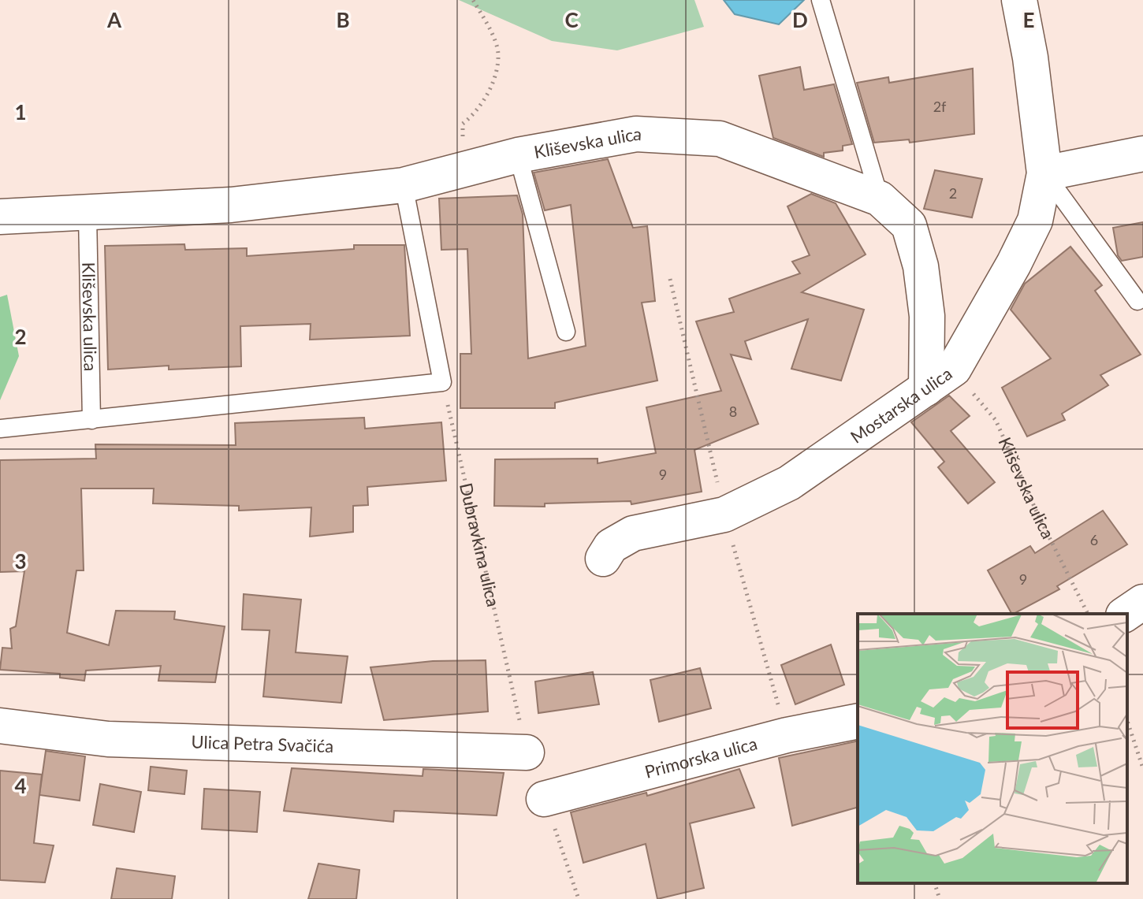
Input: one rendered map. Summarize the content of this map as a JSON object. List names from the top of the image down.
{
  "streets": {
    "street": [
      "Kliševska ulica",
      "Mostarska ulica",
      "Ulica Petra Svačića",
      "Primorska ulica"
    ],
    "path": ["Dubravkina ulica"]
  },
  "crossings": [
    ["Kliševska ulica", "Mostarska ulica"],
    ["Dubravkina ulica", "Ulica Petra Svačića"]
  ],
  "house_numbers": [
    "2f",
    "2",
    "8",
    "9",
    "6",
    "9"
  ],
  "grid": {
    "columns": [
      "A",
      "B",
      "C",
      "D",
      "E"
    ],
    "rows": [
      "1",
      "2",
      "3",
      "4"
    ]
  }
}
